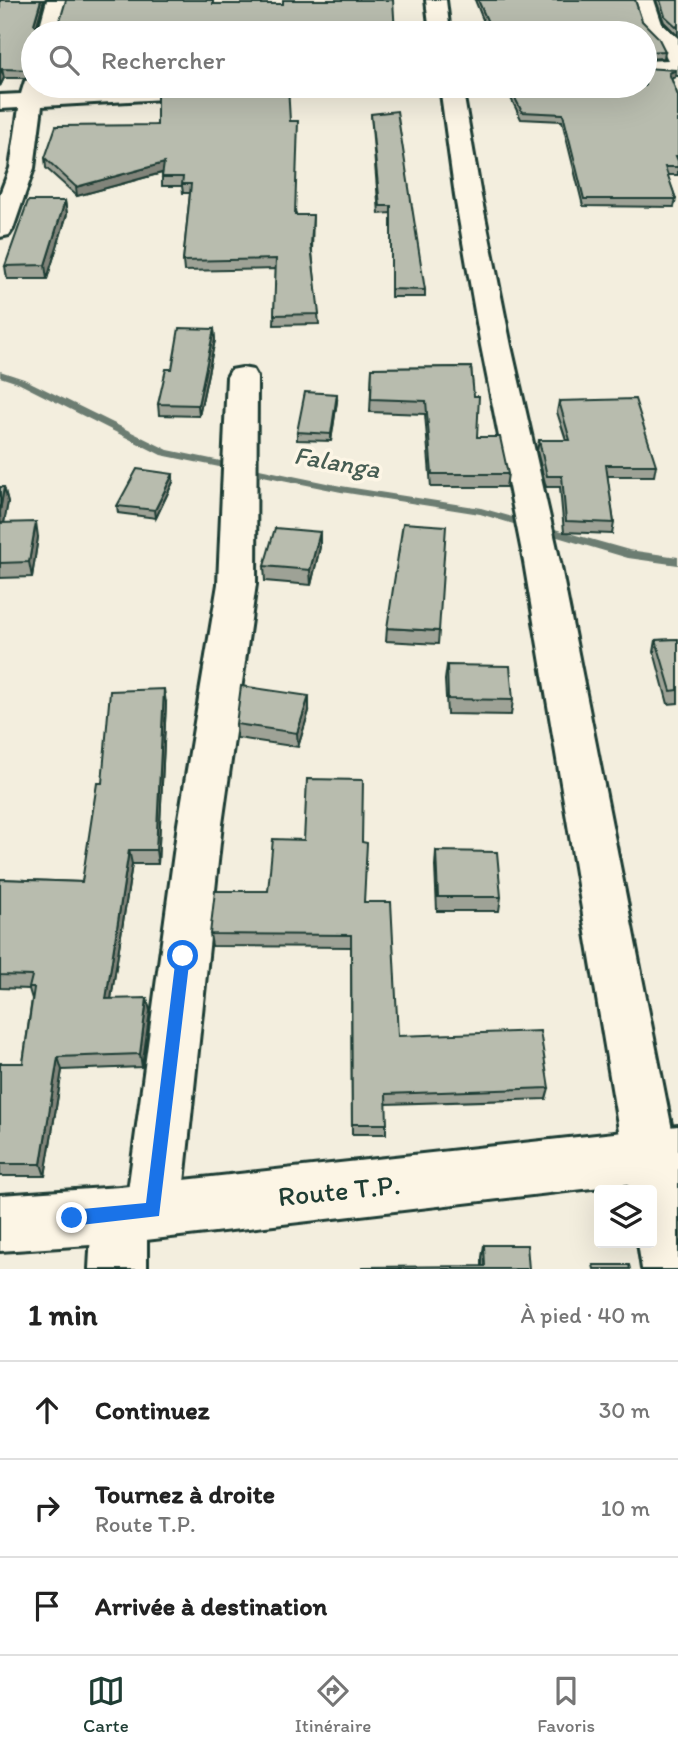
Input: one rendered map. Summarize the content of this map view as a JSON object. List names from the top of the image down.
{
  "streets": {
    "street": ["Route T.P."]
  },
  "water": ["Falanga"],
  "page": {
    "search": "Rechercher",
    "heading": ["1 min", "À pied · 40 m"],
    "list": [
      ["Continuez", "30 m"],
      ["Tournez à droite", "Route T.P.", "10 m"],
      "Arrivée à destination"
    ],
    "nav": ["Carte", "Itinéraire", "Favoris"]
  }
}
